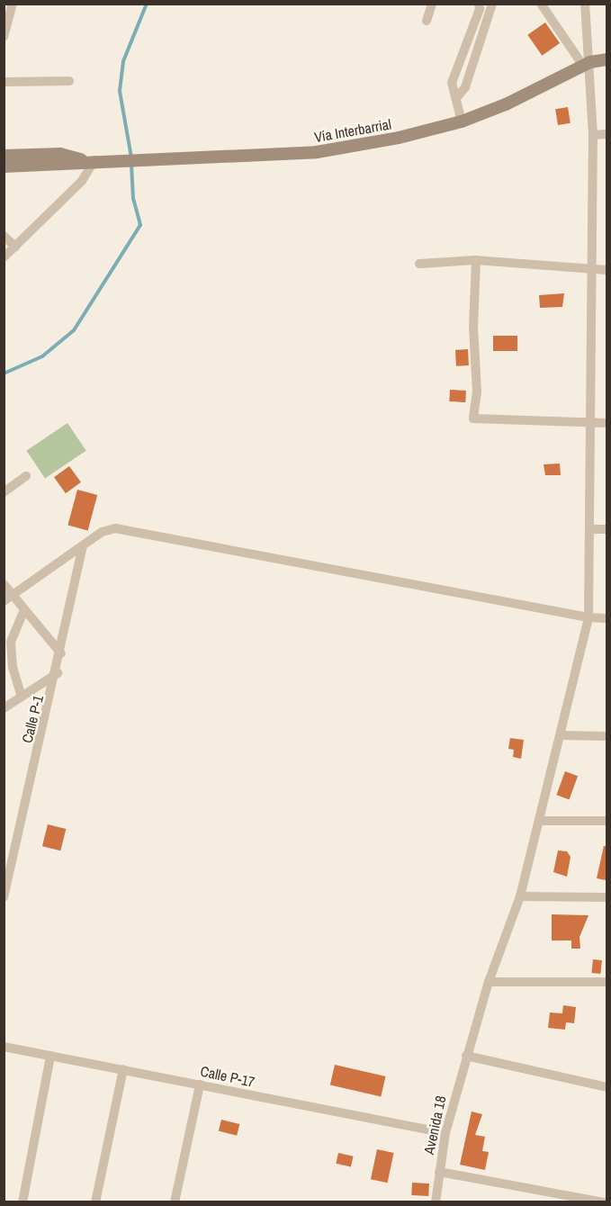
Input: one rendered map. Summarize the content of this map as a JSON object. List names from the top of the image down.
{
  "streets": {
    "main road": ["Vía Interbarrial"],
    "street": ["Calle P-1", "Calle P-17", "Avenida 18"]
  },
  "crossings": [
    ["Vía Interbarrial", "Avenida 18"],
    ["Calle P-17", "Avenida 18"]
  ]
}
